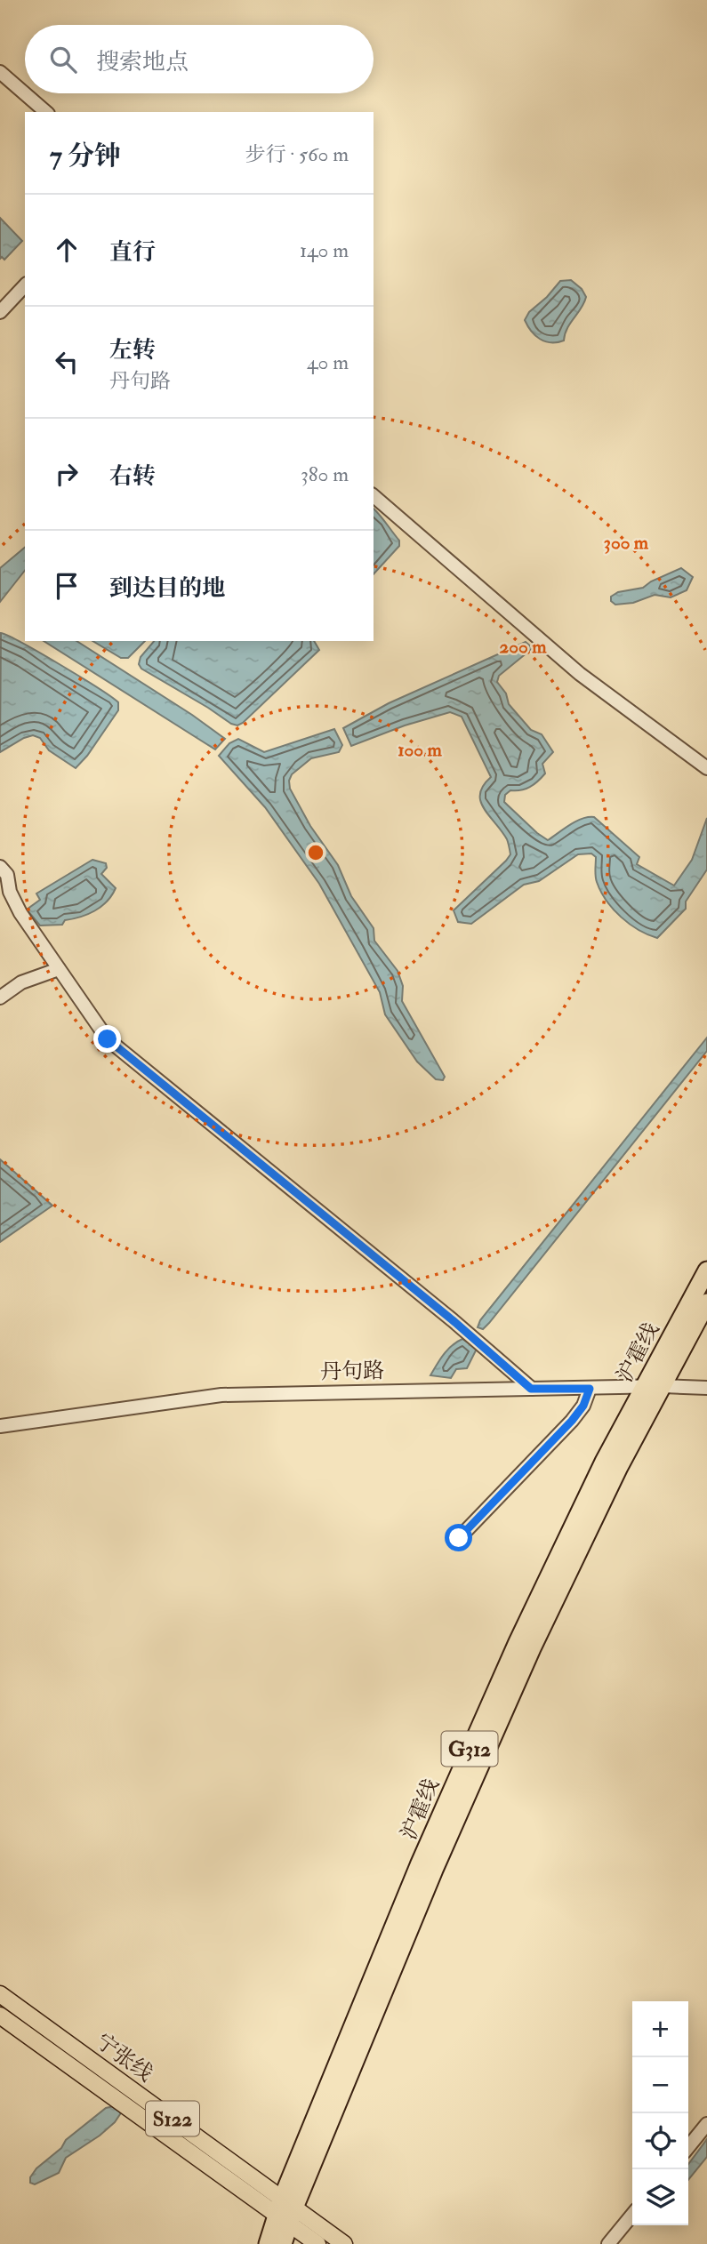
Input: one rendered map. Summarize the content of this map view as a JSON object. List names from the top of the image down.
{
  "streets": {
    "highway": ["沪霍线", "G312"],
    "main road": ["宁张线", "S122"],
    "street": ["丹句路"]
  },
  "crossings": [
    ["沪霍线", "丹句路"],
    ["沪霍线", "宁张线"]
  ],
  "page": {
    "search": "搜索地点",
    "heading": ["7 分钟", "步行 · 560 m"],
    "list": [
      ["直行", "140 m"],
      ["左转", "丹句路", "40 m"],
      ["右转", "380 m"],
      "到达目的地"
    ],
    "map_buttons": ["+", "−"]
  },
  "rings": ["300 m", "200 m", "100 m"]
}
